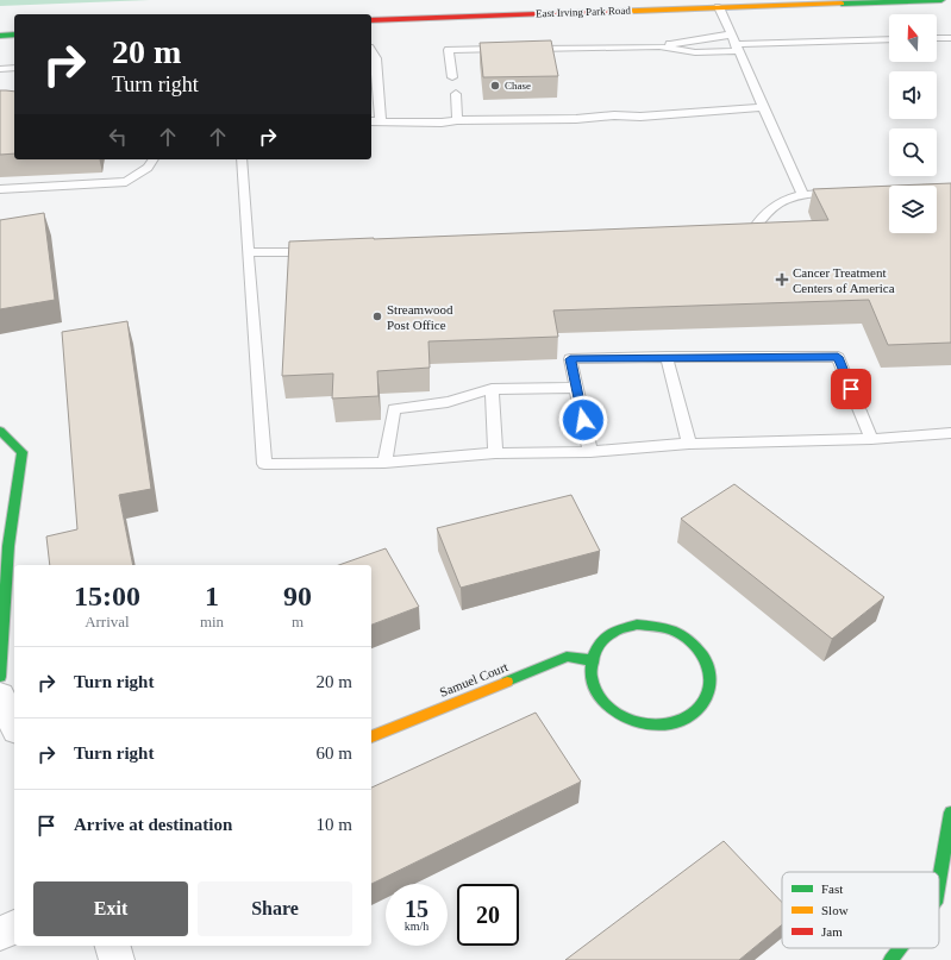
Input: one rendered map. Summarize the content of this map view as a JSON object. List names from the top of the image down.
{
  "streets": {
    "street": ["East Irving Park Road", "Samuel Court"]
  },
  "places": {
    "other": ["Chase", "Streamwood Post Office"],
    "health": ["Cancer Treatment Centers of America"]
  },
  "legend": ["Fast", "Slow", "Jam"],
  "north": "top",
  "page": {
    "turn": ["20 m", "Turn right"],
    "eta": [
      "15:00",
      "Arrival",
      "1",
      "min",
      "90",
      "m"
    ],
    "list": [
      {
        "name": "Turn right",
        "value": "20 m"
      },
      {
        "name": "Turn right",
        "value": "60 m"
      },
      {
        "name": "Arrive at destination",
        "value": "10 m"
      }
    ],
    "buttons": ["Exit", "Share"],
    "speed": "15 km/h",
    "limit": "20"
  }
}
